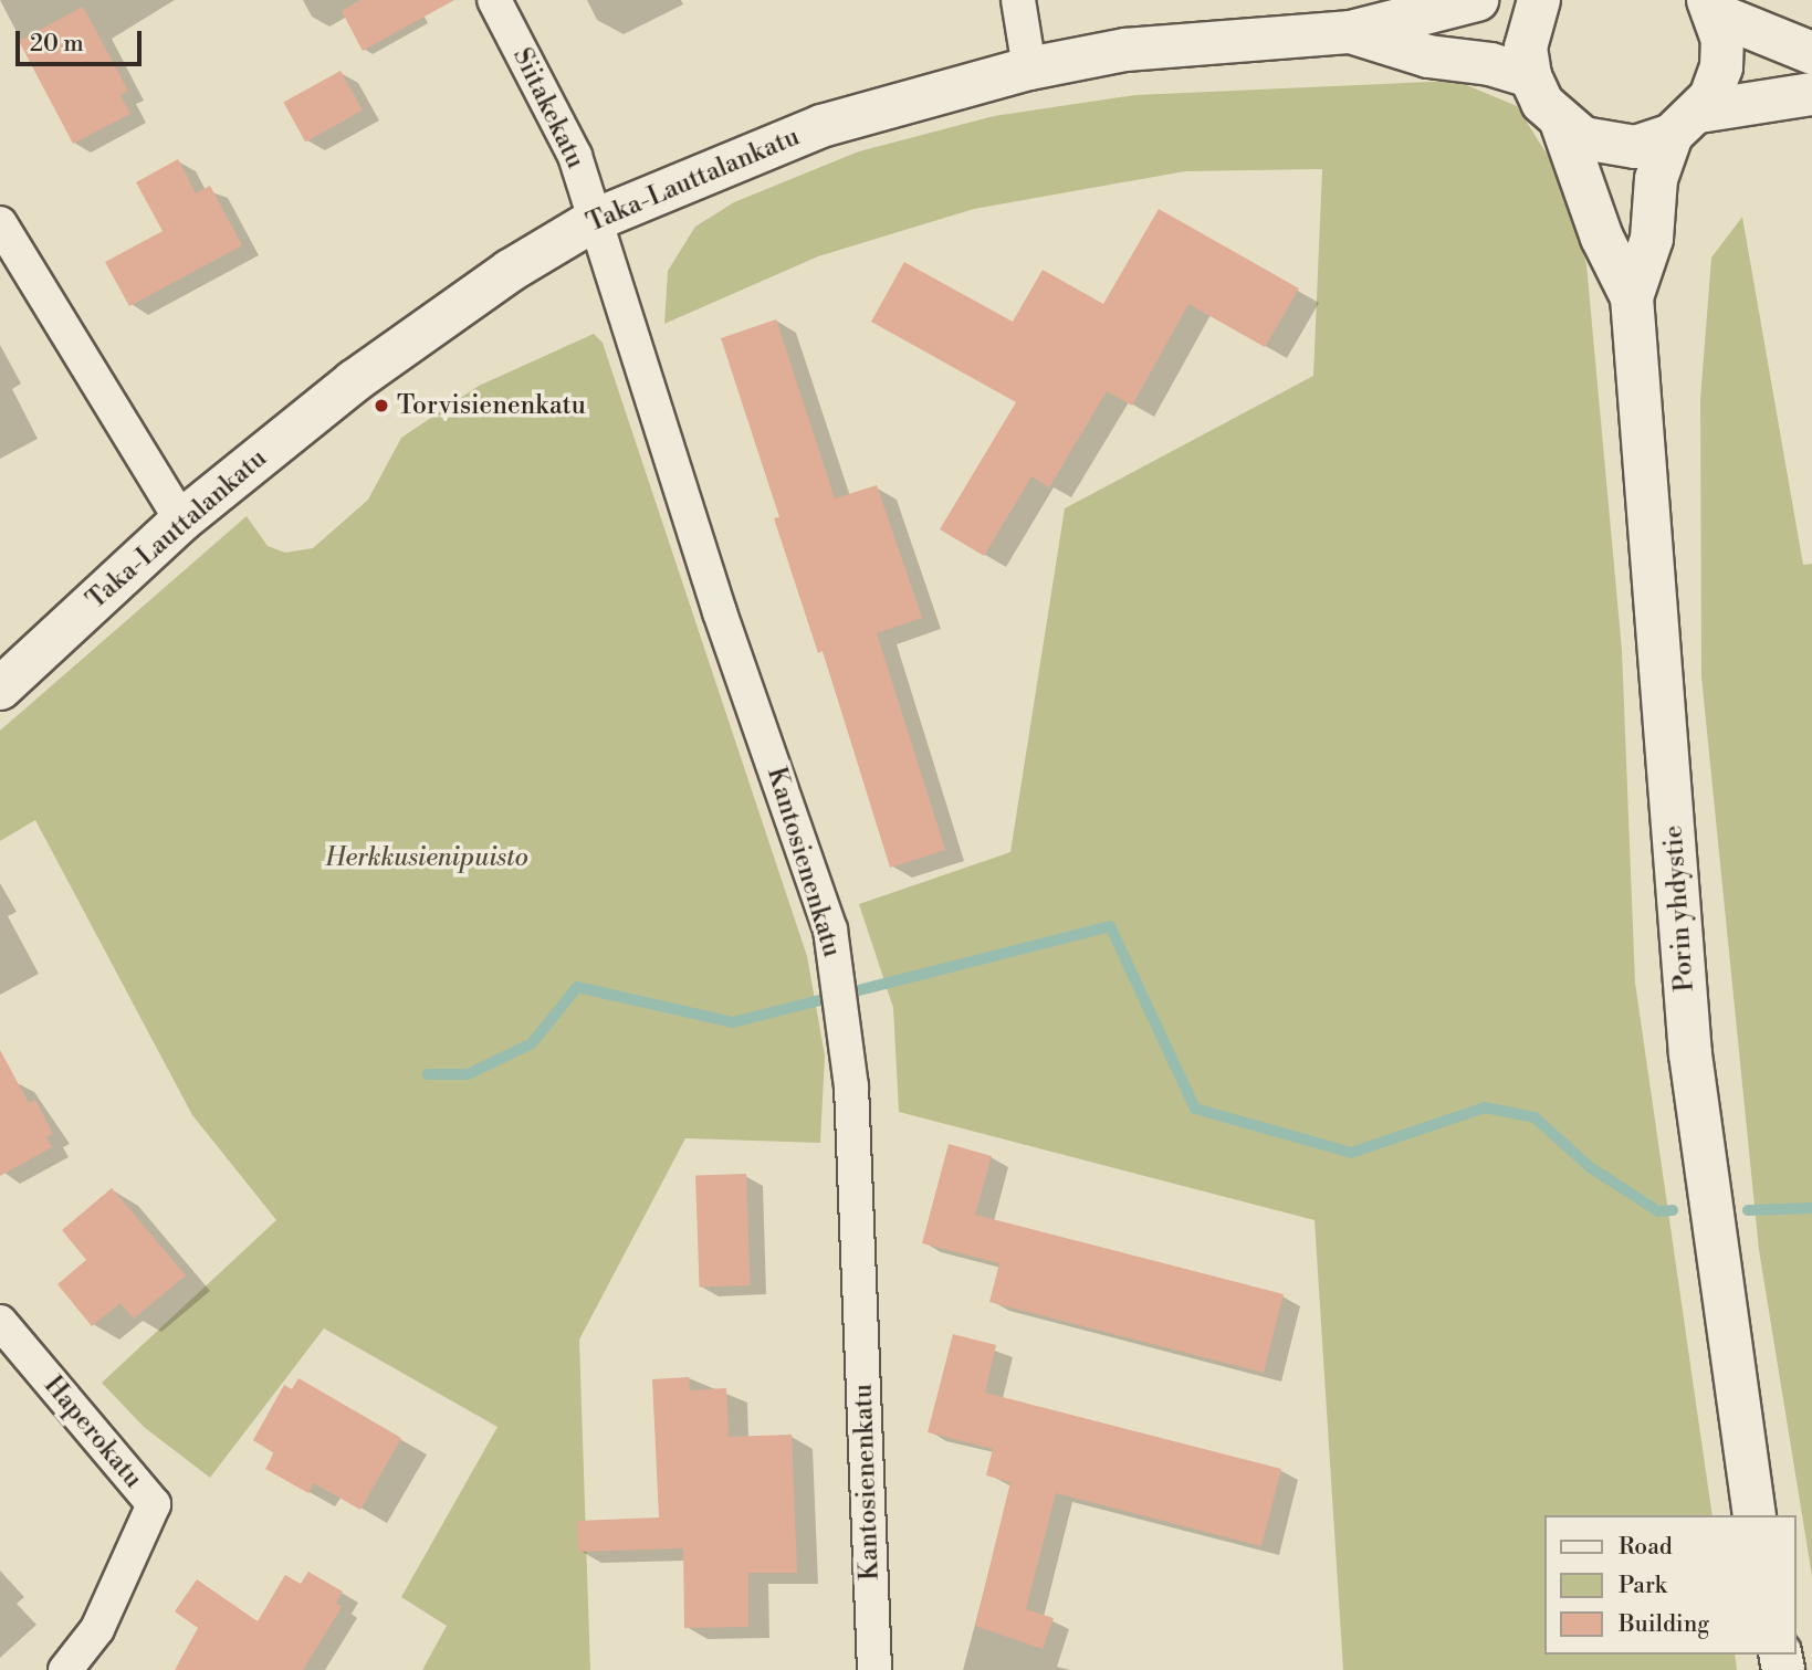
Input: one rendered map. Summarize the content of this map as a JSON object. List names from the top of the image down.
{
  "streets": {
    "main road": ["Taka-Lauttalankatu", "Porin yhdystie"],
    "street": ["Siitakekatu", "Kantosienenkatu", "Haperokatu"]
  },
  "crossings": [
    ["Siitakekatu", "Taka-Lauttalankatu"],
    ["Siitakekatu", "Kantosienenkatu"],
    ["Taka-Lauttalankatu", "Kantosienenkatu"]
  ],
  "parks": ["Herkkusienipuisto"],
  "places": ["Torvisienenkatu"],
  "legend": ["Road", "Park", "Building"],
  "scale_bar": "20 m"
}
